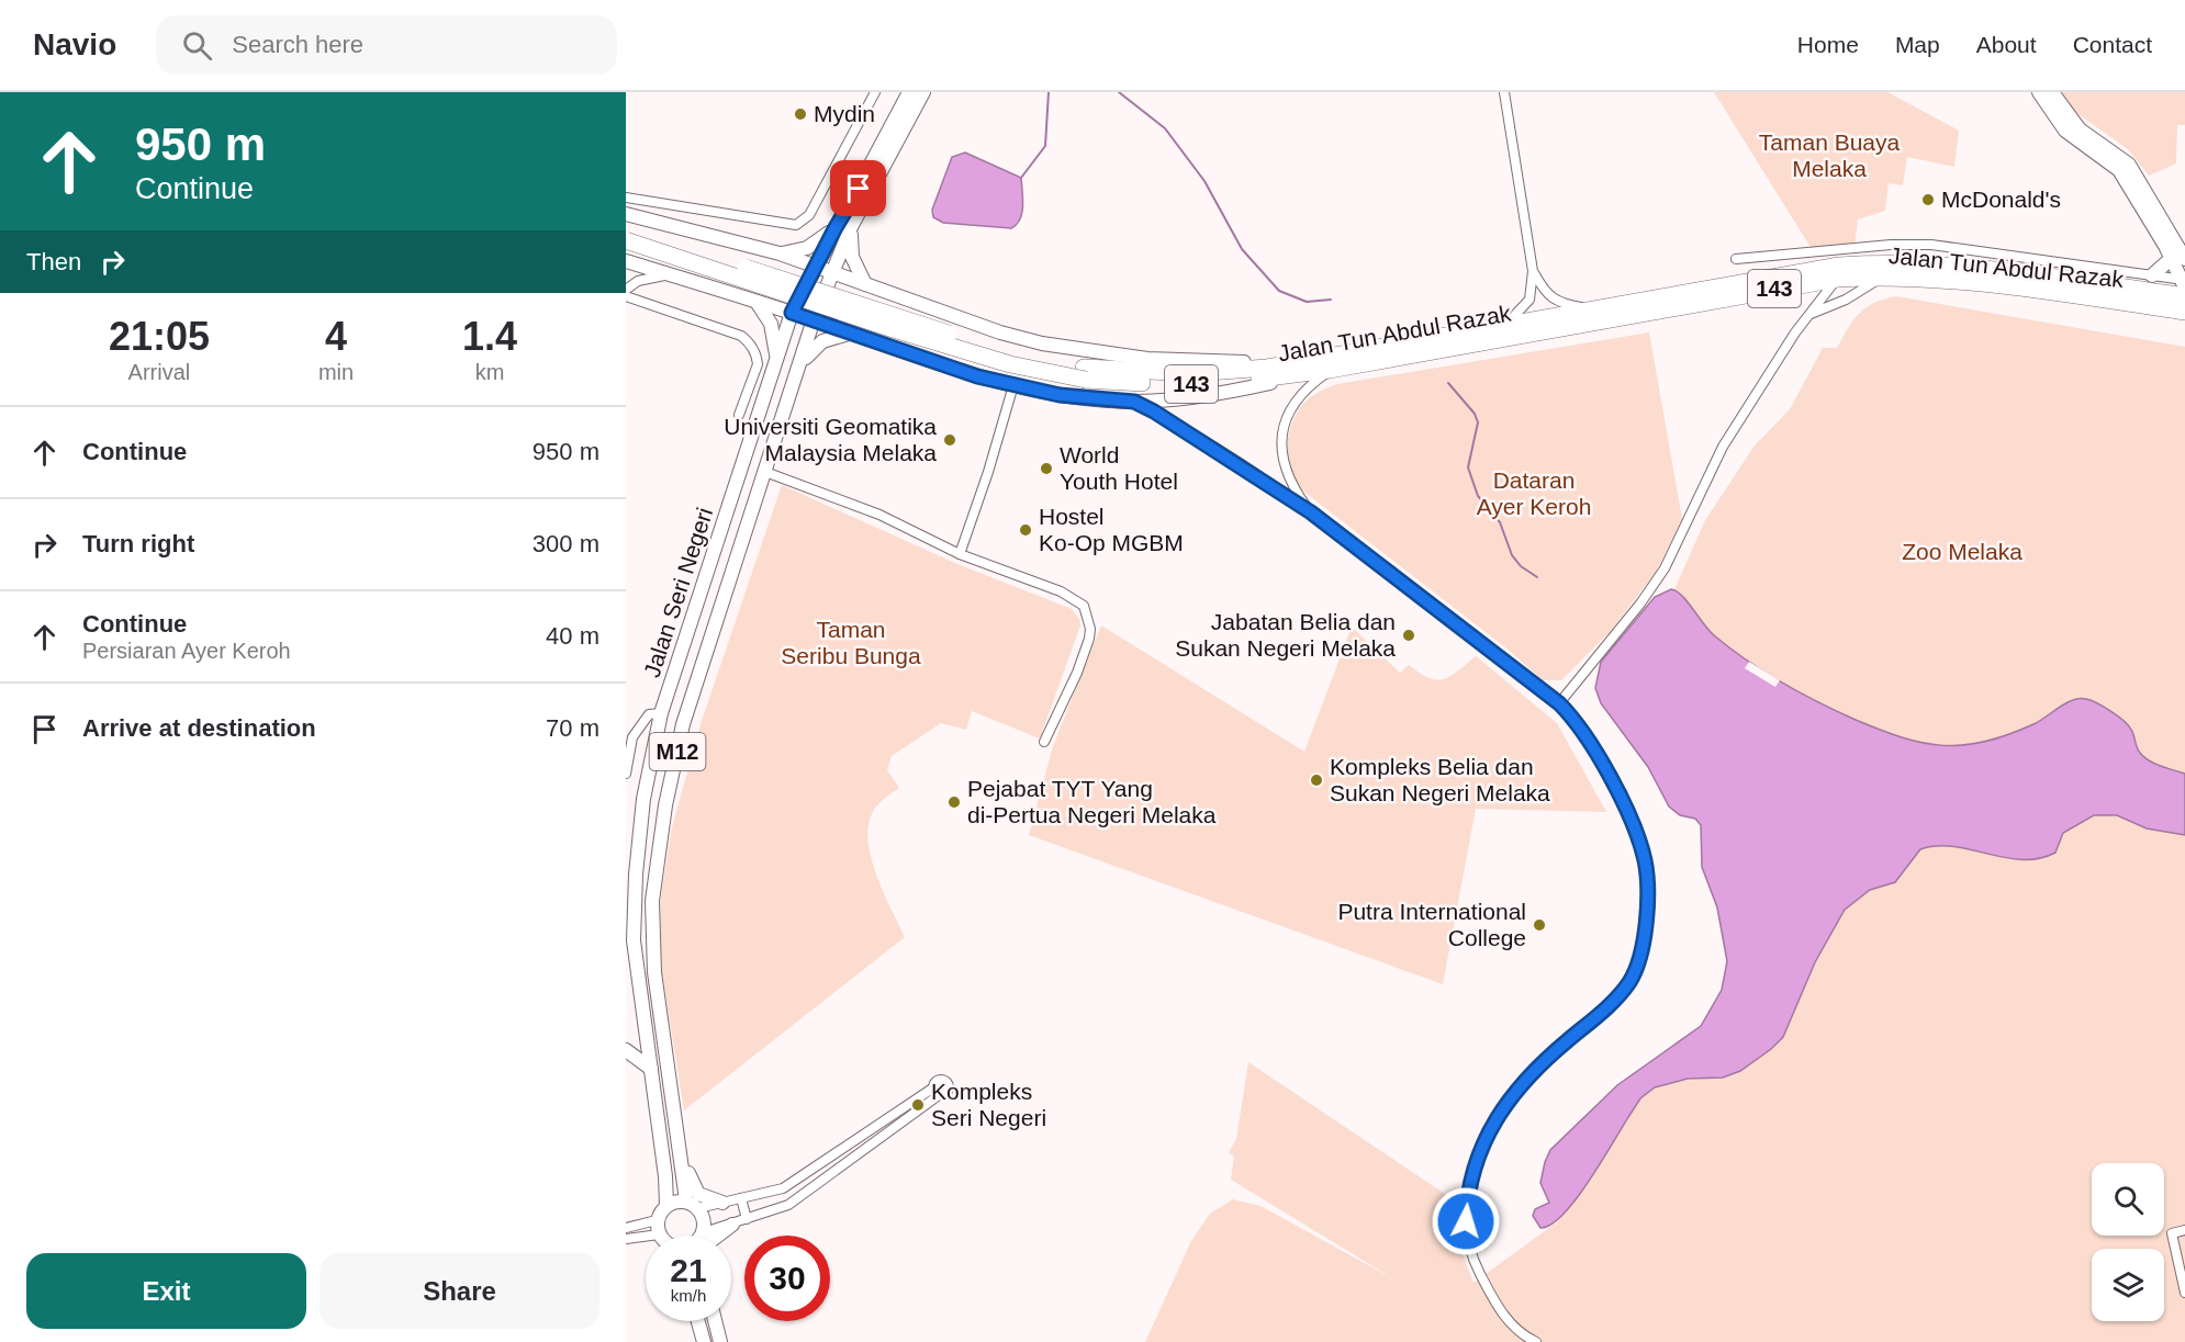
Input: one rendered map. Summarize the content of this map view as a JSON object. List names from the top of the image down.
{
  "streets": {
    "highway": ["Jalan Tun Abdul Razak", "143"],
    "main road": ["Jalan Seri Negeri", "M12"]
  },
  "crossings": [
    ["Jalan Seri Negeri", "M12"]
  ],
  "parks": [
    "Taman Buaya Melaka",
    "Dataran Ayer Keroh",
    "Zoo Melaka",
    "Taman Seribu Bunga"
  ],
  "places": [
    "Mydin",
    "McDonald's",
    "Universiti Geomatika Malaysia Melaka",
    "World Youth Hotel",
    "Hostel Ko-Op MGBM",
    "Jabatan Belia dan Sukan Negeri Melaka",
    "Kompleks Belia dan Sukan Negeri Melaka",
    "Pejabat TYT Yang di-Pertua Negeri Melaka",
    "Putra International College",
    "Kompleks Seri Negeri"
  ],
  "page": {
    "header": "Navio",
    "search": "Search here",
    "nav": [
      "Home",
      "Map",
      "About",
      "Contact"
    ],
    "turn": ["950 m", "Continue"],
    "then": "Then",
    "eta": [
      "21:05",
      "Arrival",
      "4",
      "min",
      "1.4",
      "km"
    ],
    "list": [
      {
        "name": "Continue",
        "value": "950 m"
      },
      {
        "name": "Turn right",
        "value": "300 m"
      },
      {
        "name": "Continue",
        "note": "Persiaran Ayer Keroh",
        "value": "40 m"
      },
      {
        "name": "Arrive at destination",
        "value": "70 m"
      }
    ],
    "speed": "21 km/h",
    "limit": "30",
    "buttons": ["Exit", "Share"]
  }
}
